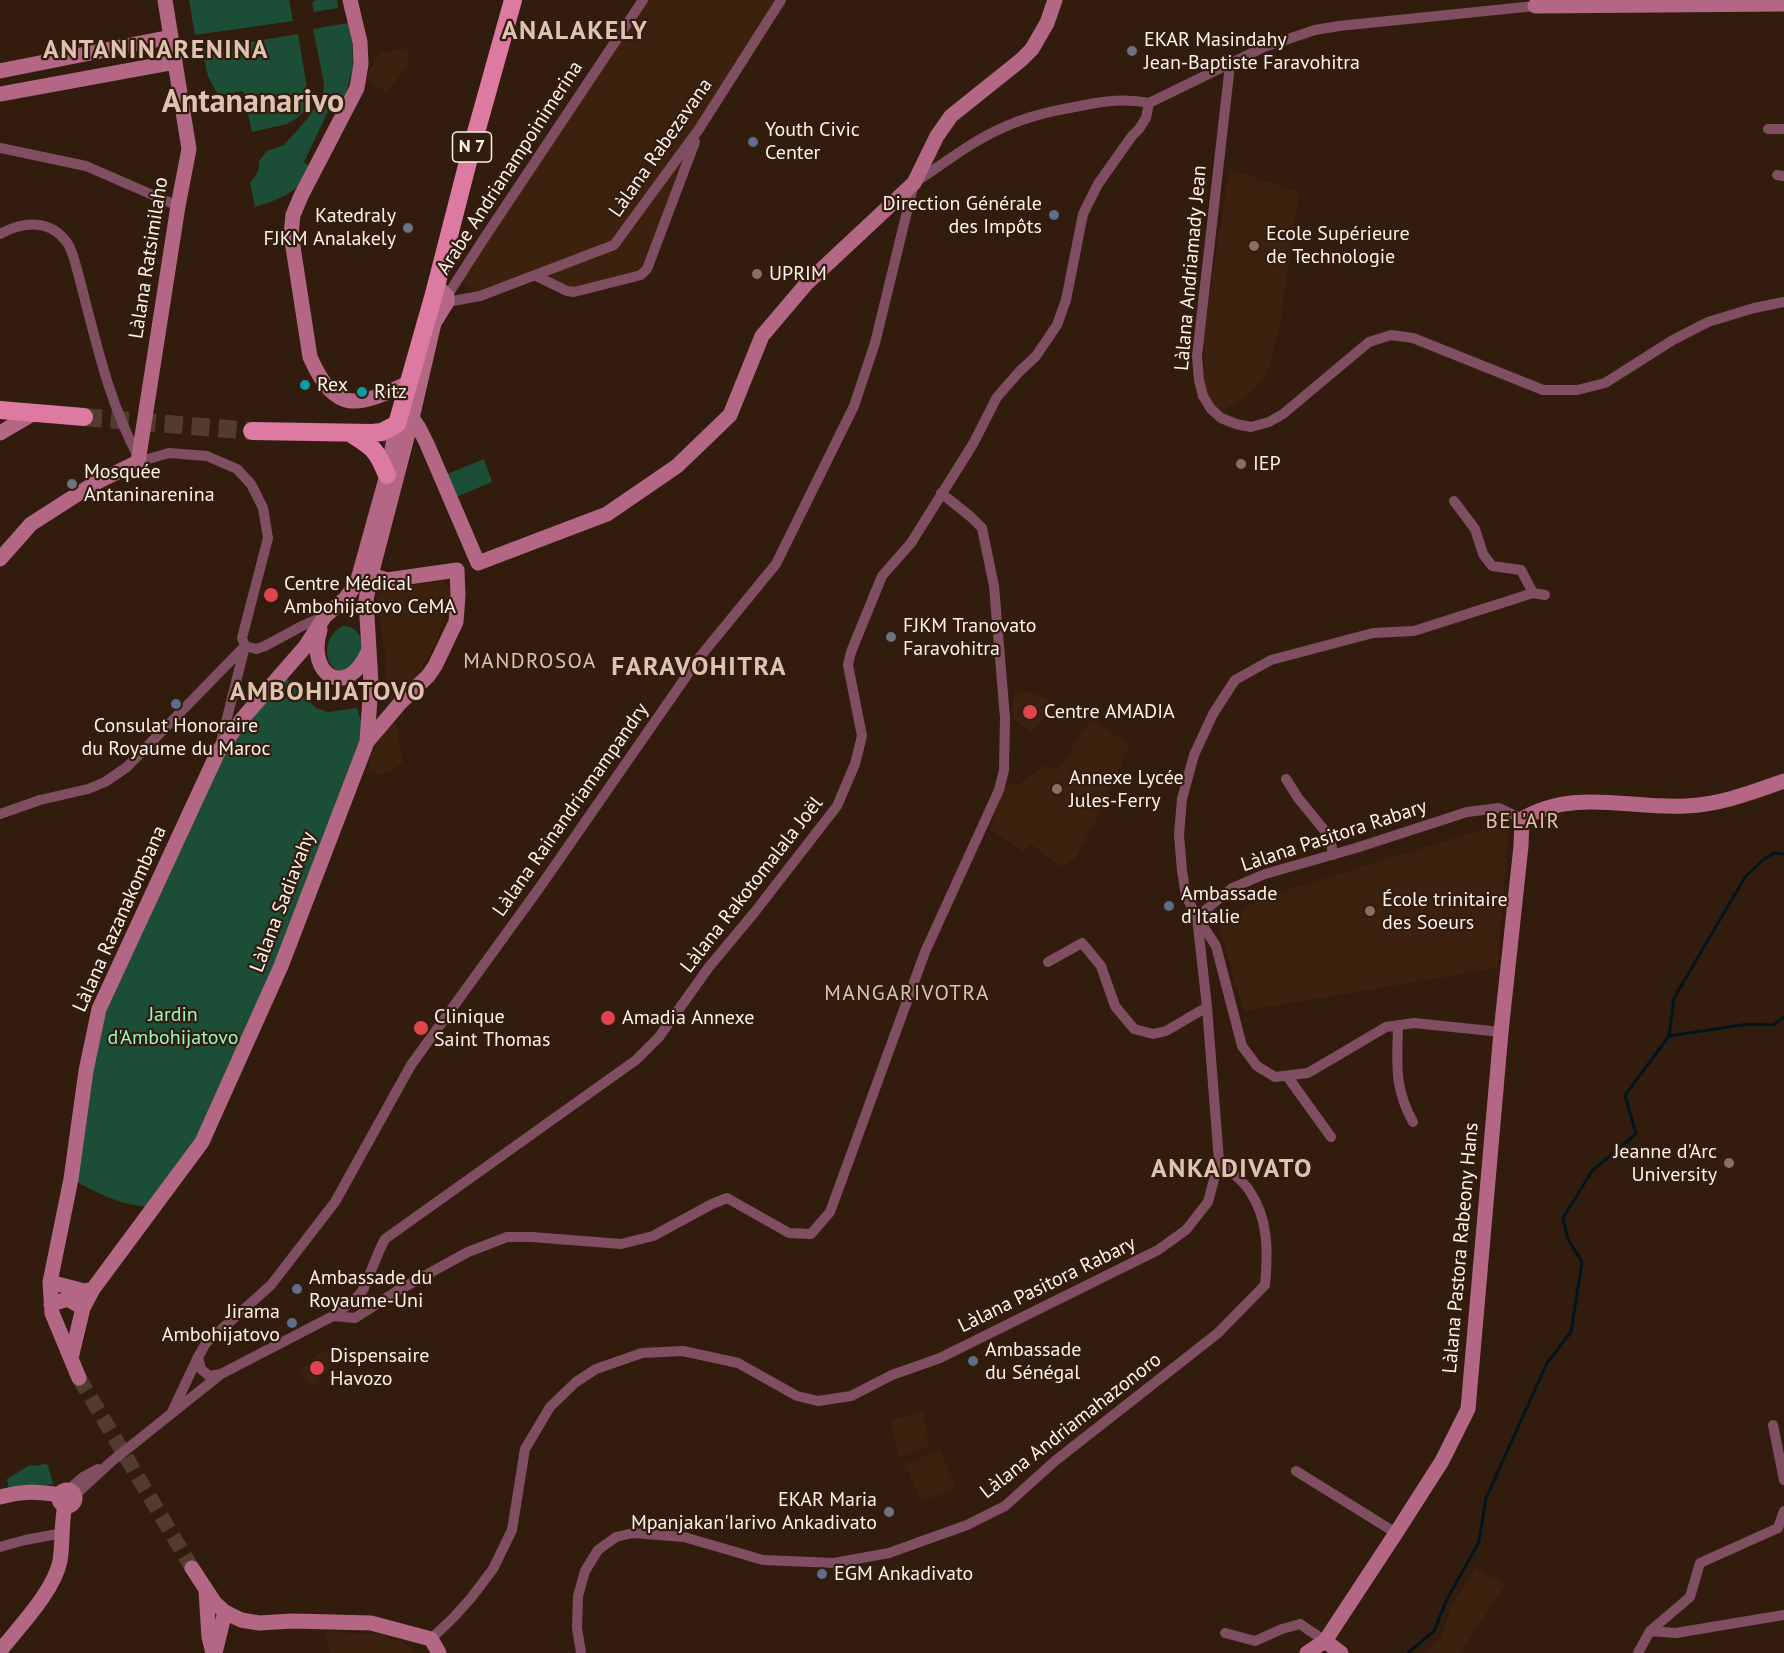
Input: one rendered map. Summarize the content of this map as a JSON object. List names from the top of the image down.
{
  "streets": {
    "main road": [
      "N 7",
      "Làlana Ratsimilaho",
      "Làlana Sadiavahy",
      "Làlana Razanakombana",
      "Làlana Pastora Rabeony Hans"
    ],
    "street": [
      "Làlana Rabezavana",
      "Arabe Andrianampoinimerina",
      "Làlana Andriamady Jean",
      "Làlana Rainandriamampandry",
      "Làlana Pasitora Rabary",
      "Làlana Rakotomalala Joël",
      "Làlana Andriamahazonoro"
    ]
  },
  "crossings": [
    ["N 7", "Làlana Rabezavana"],
    ["N 7", "Arabe Andrianampoinimerina"],
    ["N 7", "Làlana Sadiavahy"],
    ["Làlana Rabezavana", "Arabe Andrianampoinimerina"],
    ["Làlana Rainandriamampandry", "Làlana Rakotomalala Joël"],
    ["Làlana Pasitora Rabary", "Làlana Pastora Rabeony Hans"],
    ["Làlana Pasitora Rabary", "Làlana Andriamahazonoro"],
    ["Làlana Sadiavahy", "Làlana Razanakombana"]
  ],
  "districts": [
    "ANALAKELY",
    "ANTANINARENINA",
    "Antananarivo",
    "MANDROSOA",
    "FARAVOHITRA",
    "AMBOHIJATOVO",
    "BEL'AIR",
    "MANGARIVOTRA",
    "ANKADIVATO"
  ],
  "parks": ["Jardin d'Ambohijatovo"],
  "places": [
    "EKAR Masindahy Jean-Baptiste Faravohitra",
    "Youth Civic Center",
    "Direction Générale des Impôts",
    "Katedraly FJKM Analakely",
    "Ecole Supérieure de Technologie",
    "UPRIM",
    "Rex",
    "Ritz",
    "IEP",
    "Mosquée Antaninarenina",
    "Centre Médical Ambohijatovo CeMA",
    "FJKM Tranovato Faravohitra",
    "Consulat Honoraire du Royaume du Maroc",
    "Centre AMADIA",
    "Annexe Lycée Jules-Ferry",
    "Ambassade d'Italie",
    "École trinitaire des Soeurs",
    "Amadia Annexe",
    "Clinique Saint Thomas",
    "Jeanne d'Arc University",
    "Ambassade du Royaume-Uni",
    "Jirama Ambohijatovo",
    "Ambassade du Sénégal",
    "Dispensaire Havozo",
    "EKAR Maria Mpanjakan'Iarivo Ankadivato",
    "EGM Ankadivato"
  ]
}
